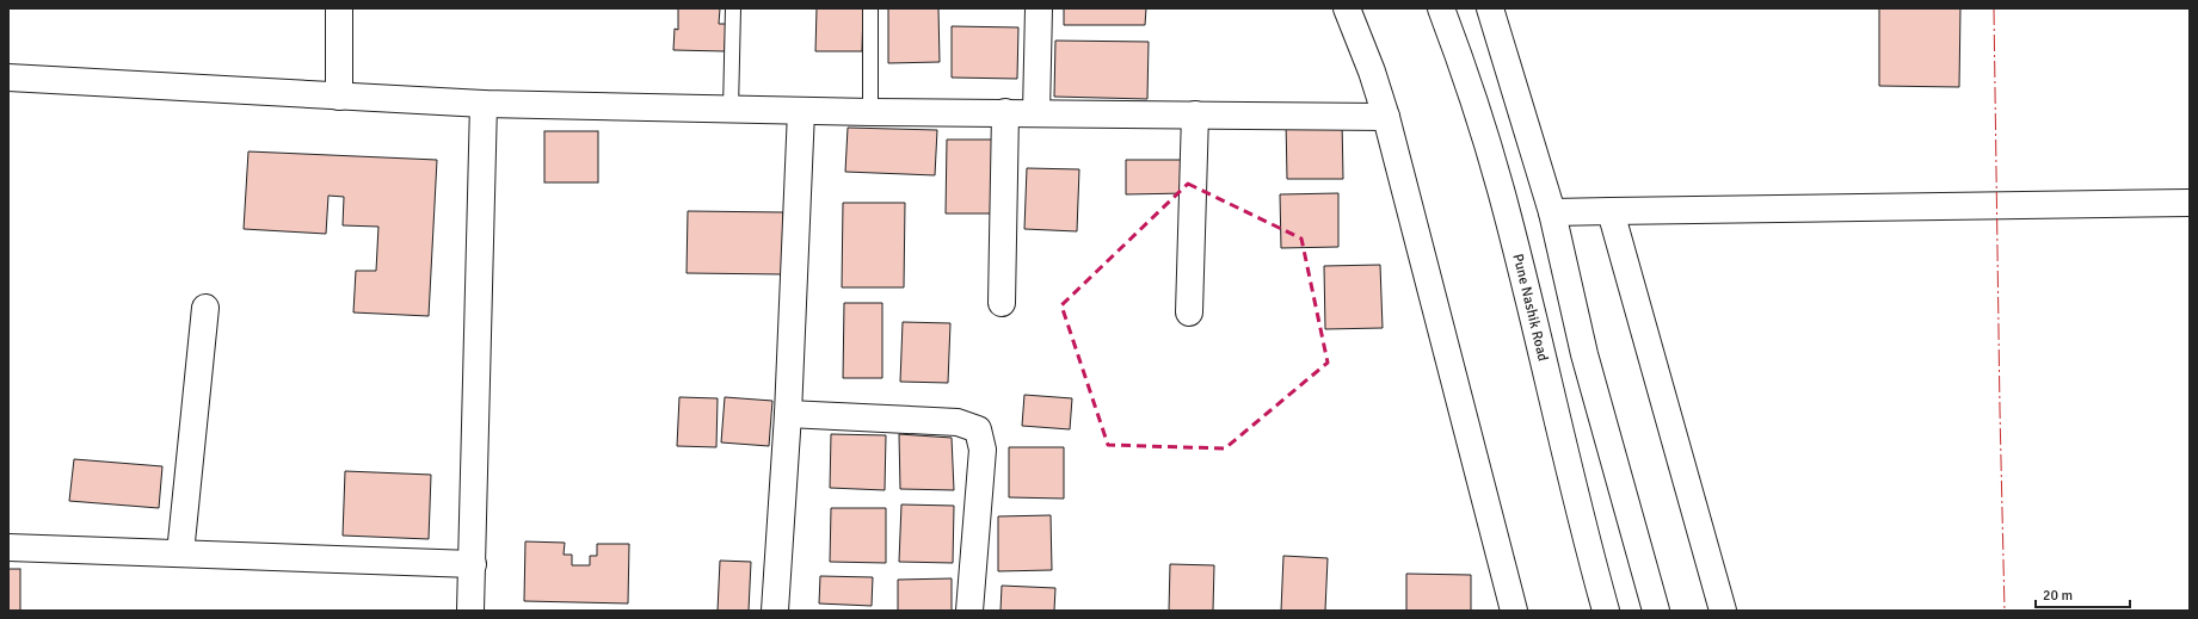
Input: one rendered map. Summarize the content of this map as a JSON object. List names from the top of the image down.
{
  "streets": {
    "main road": ["Pune Nashik Road"]
  },
  "scale_bar": "20 m"
}
